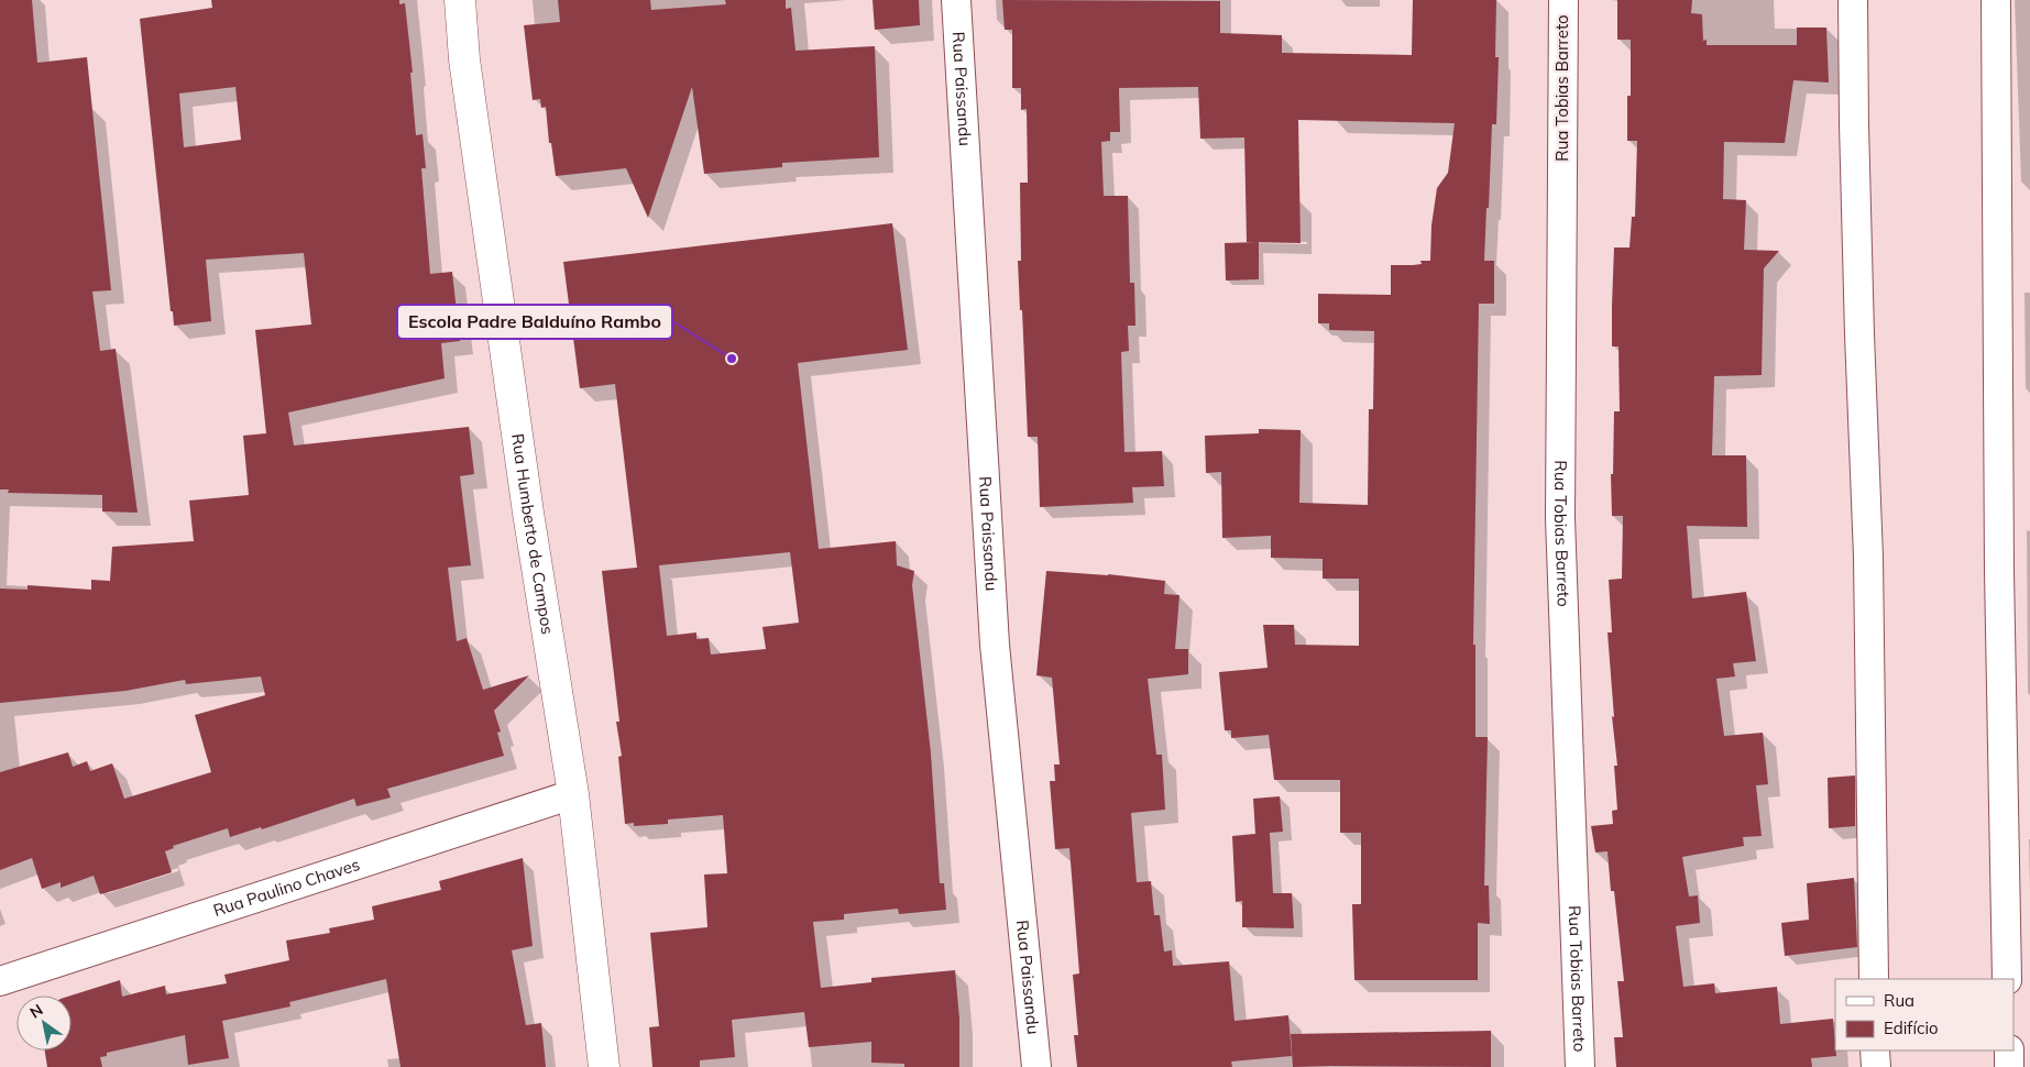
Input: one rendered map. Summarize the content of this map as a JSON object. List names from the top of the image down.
{
  "streets": {
    "street": [
      "Rua Tobias Barreto",
      "Rua Paissandu",
      "Rua Humberto de Campos",
      "Rua Paulino Chaves"
    ]
  },
  "crossings": [
    ["Rua Humberto de Campos", "Rua Paulino Chaves"]
  ],
  "places": ["Escola Padre Balduíno Rambo"],
  "legend": ["Rua", "Edifício"],
  "north": "top left"
}
